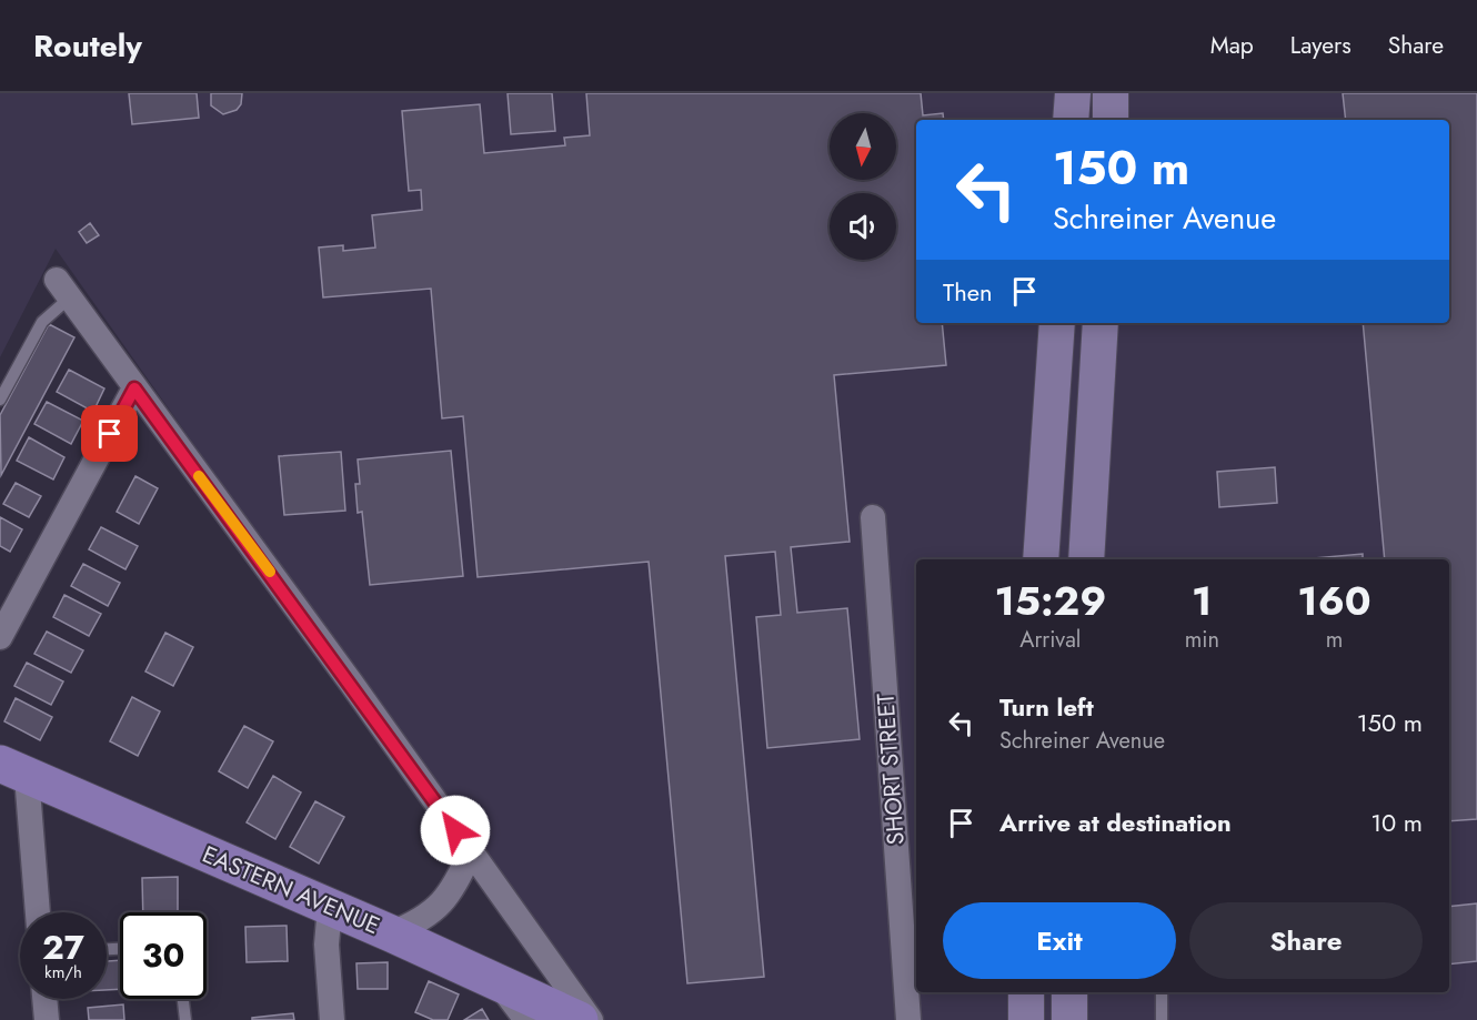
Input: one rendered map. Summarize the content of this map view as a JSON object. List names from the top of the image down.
{
  "streets": {
    "main road": ["EASTERN AVENUE"],
    "street": ["SHORT STREET"]
  },
  "north": "bottom",
  "page": {
    "header": "Routely",
    "nav": ["Map", "Layers", "Share"],
    "turn": ["150 m", "Schreiner Avenue"],
    "then": "Then",
    "eta": [
      "15:29",
      "Arrival",
      "1",
      "min",
      "160",
      "m"
    ],
    "list": [
      {
        "name": "Turn left",
        "note": "Schreiner Avenue",
        "value": "150 m"
      },
      {
        "name": "Arrive at destination",
        "value": "10 m"
      }
    ],
    "buttons": ["Exit", "Share"],
    "speed": "27 km/h",
    "limit": "30"
  }
}
